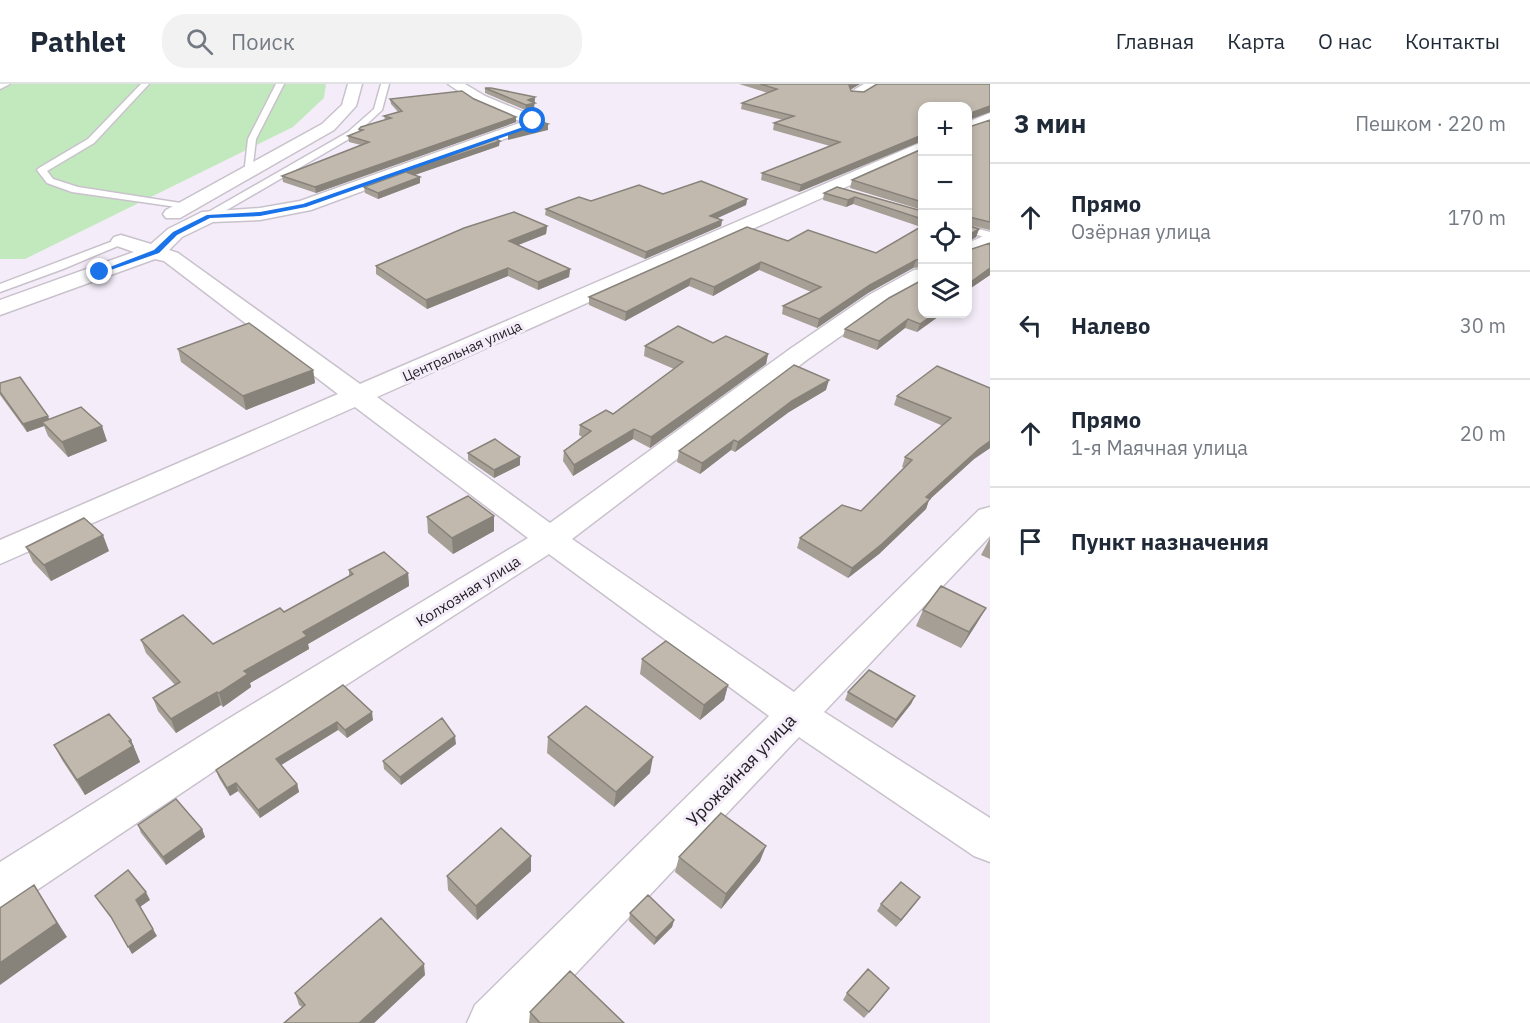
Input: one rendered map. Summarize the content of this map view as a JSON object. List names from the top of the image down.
{
  "streets": {
    "street": ["Центральная улица", "Колхозная улица", "Урожайная улица"]
  },
  "page": {
    "header": "Pathlet",
    "search": "Поиск",
    "nav": [
      "Главная",
      "Карта",
      "О нас",
      "Контакты"
    ],
    "heading": ["3 мин", "Пешком · 220 m"],
    "map_buttons": ["+", "−"],
    "list": [
      ["Прямо", "Озёрная улица", "170 m"],
      ["Налево", "30 m"],
      ["Прямо", "1-я Маячная улица", "20 m"],
      "Пункт назначения"
    ]
  }
}
